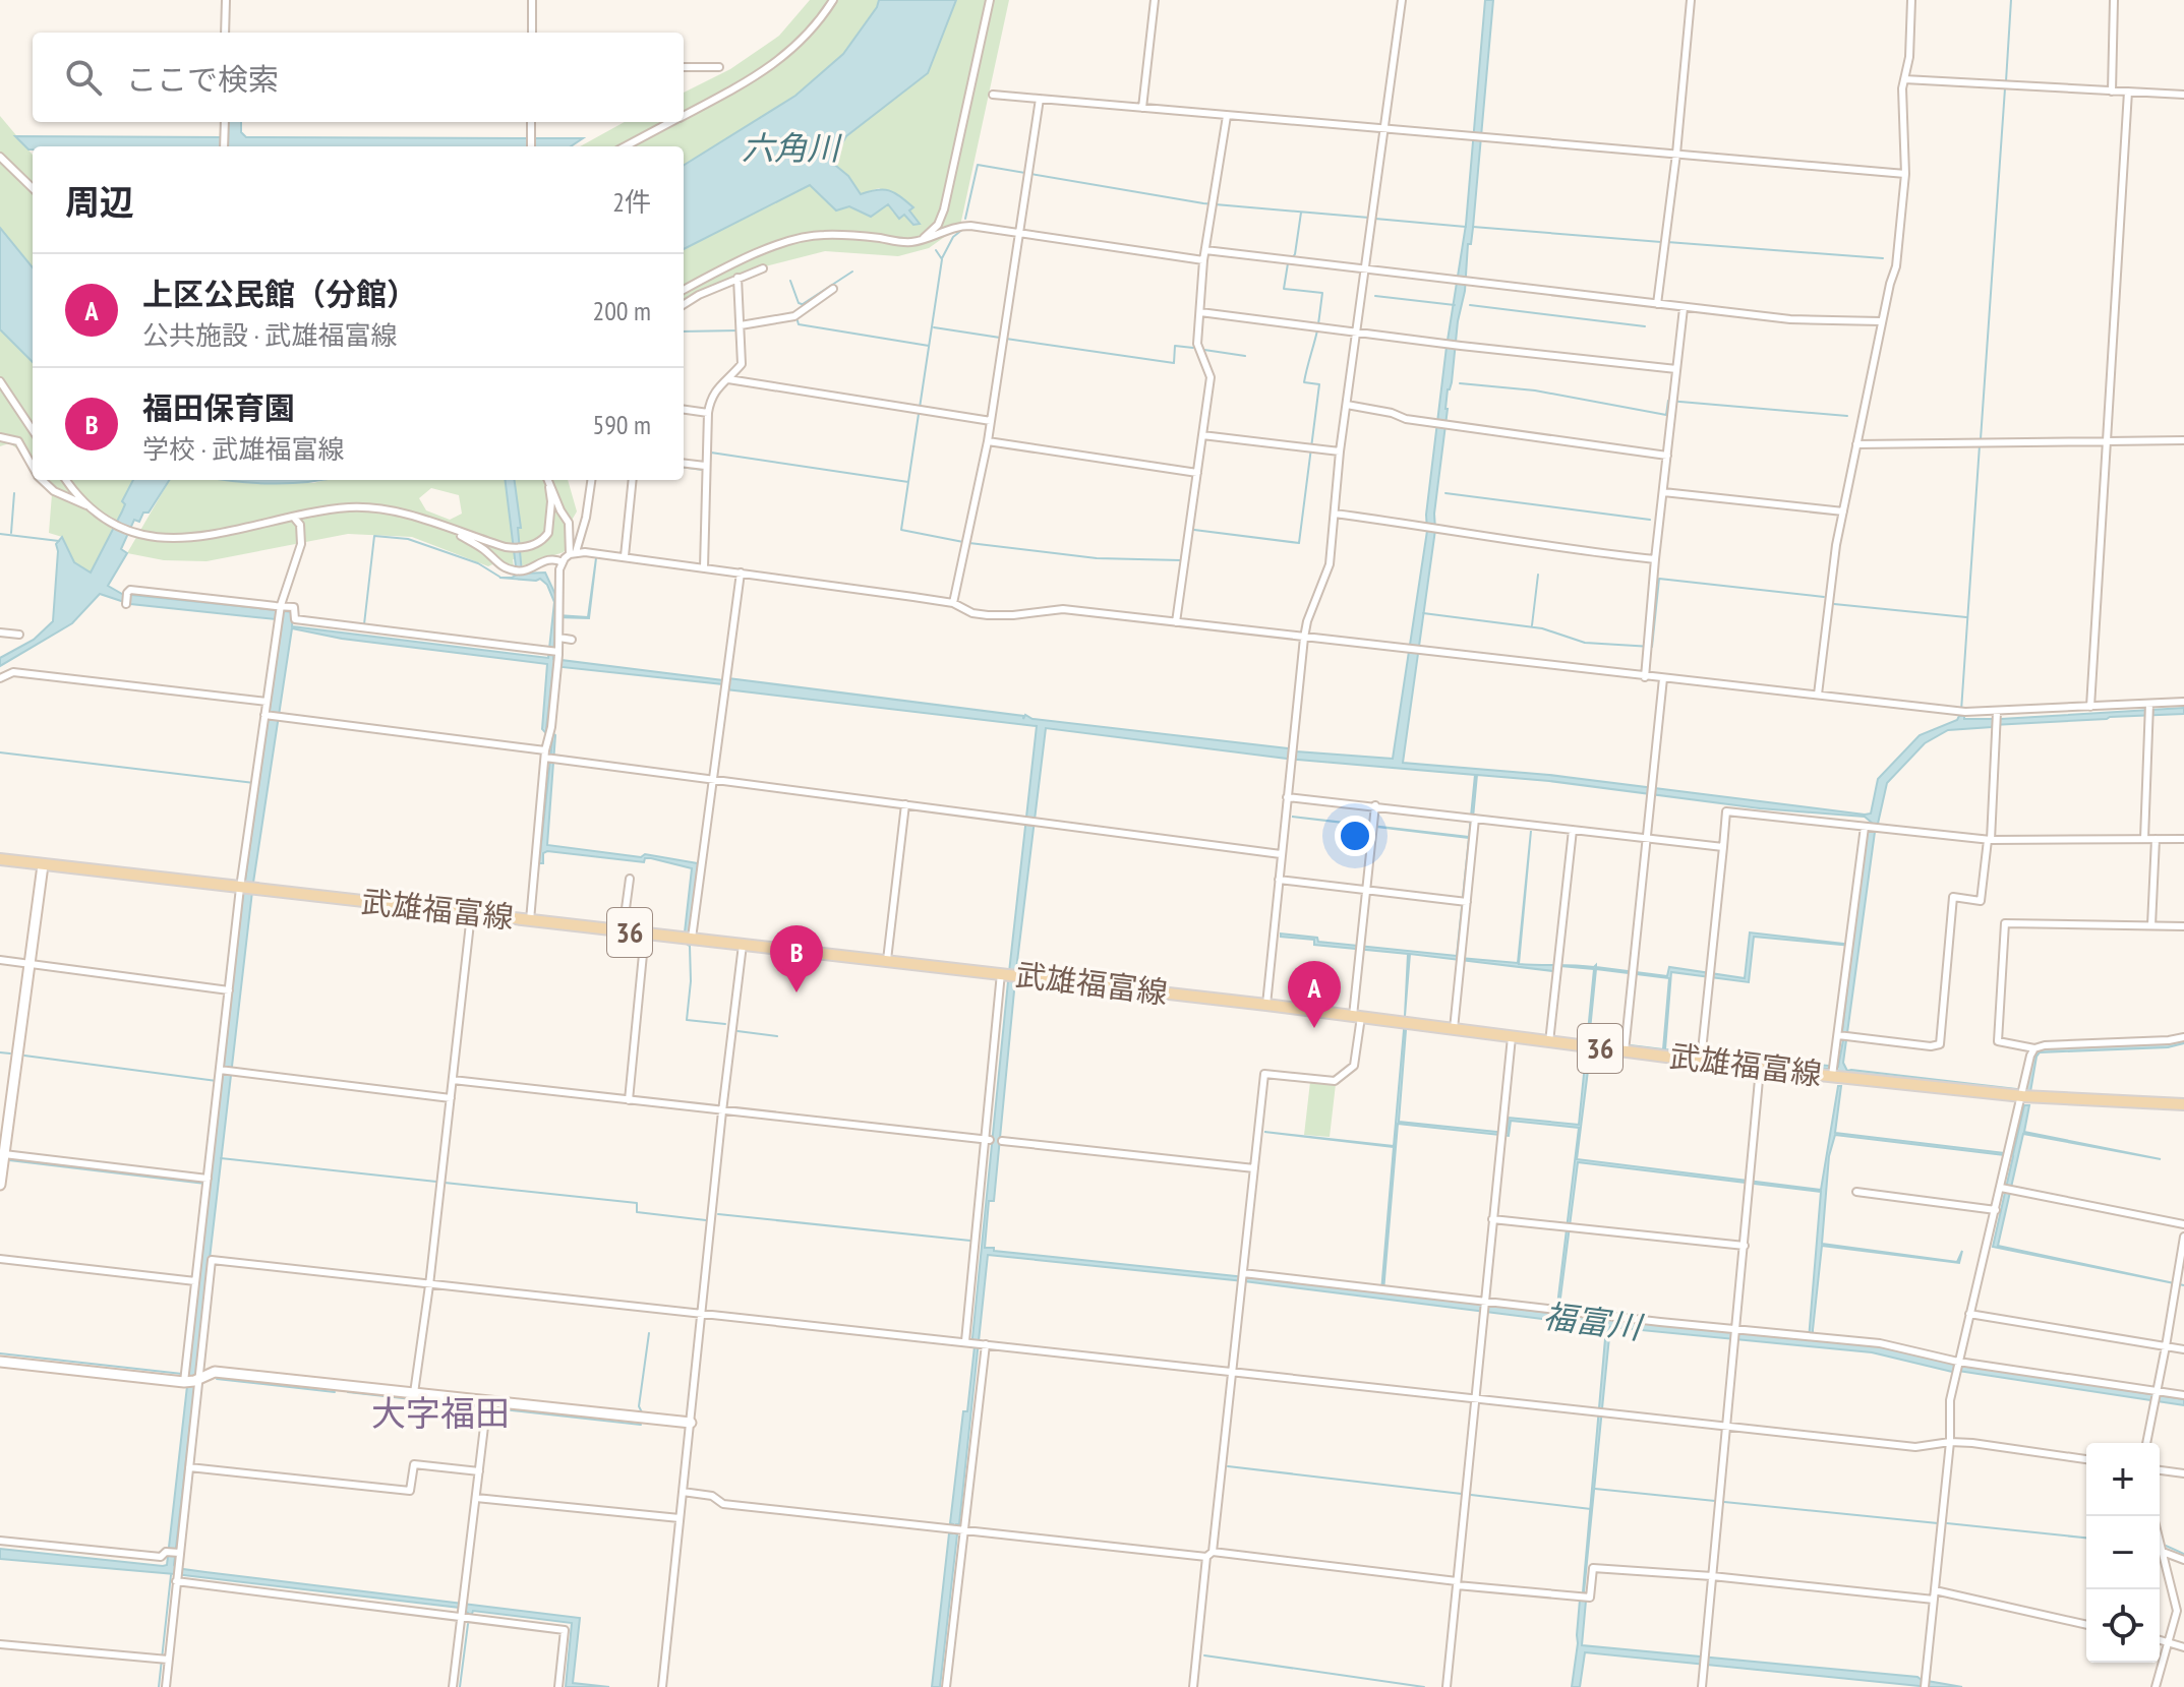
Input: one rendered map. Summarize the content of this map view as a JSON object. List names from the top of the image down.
{
  "streets": {
    "main road": ["武雄福富線", "36"]
  },
  "districts": ["大字福田"],
  "water": ["六角川", "福富川"],
  "page": {
    "search": "ここで検索",
    "heading": ["周辺", "2件"],
    "list": [
      {
        "mark": "A",
        "name": "上区公民館（分館）",
        "note": "公共施設 · 武雄福富線",
        "value": "200 m"
      },
      {
        "mark": "B",
        "name": "福田保育園",
        "note": "学校 · 武雄福富線",
        "value": "590 m"
      }
    ],
    "pins": ["B", "A"],
    "map_buttons": ["+", "−"]
  }
}
